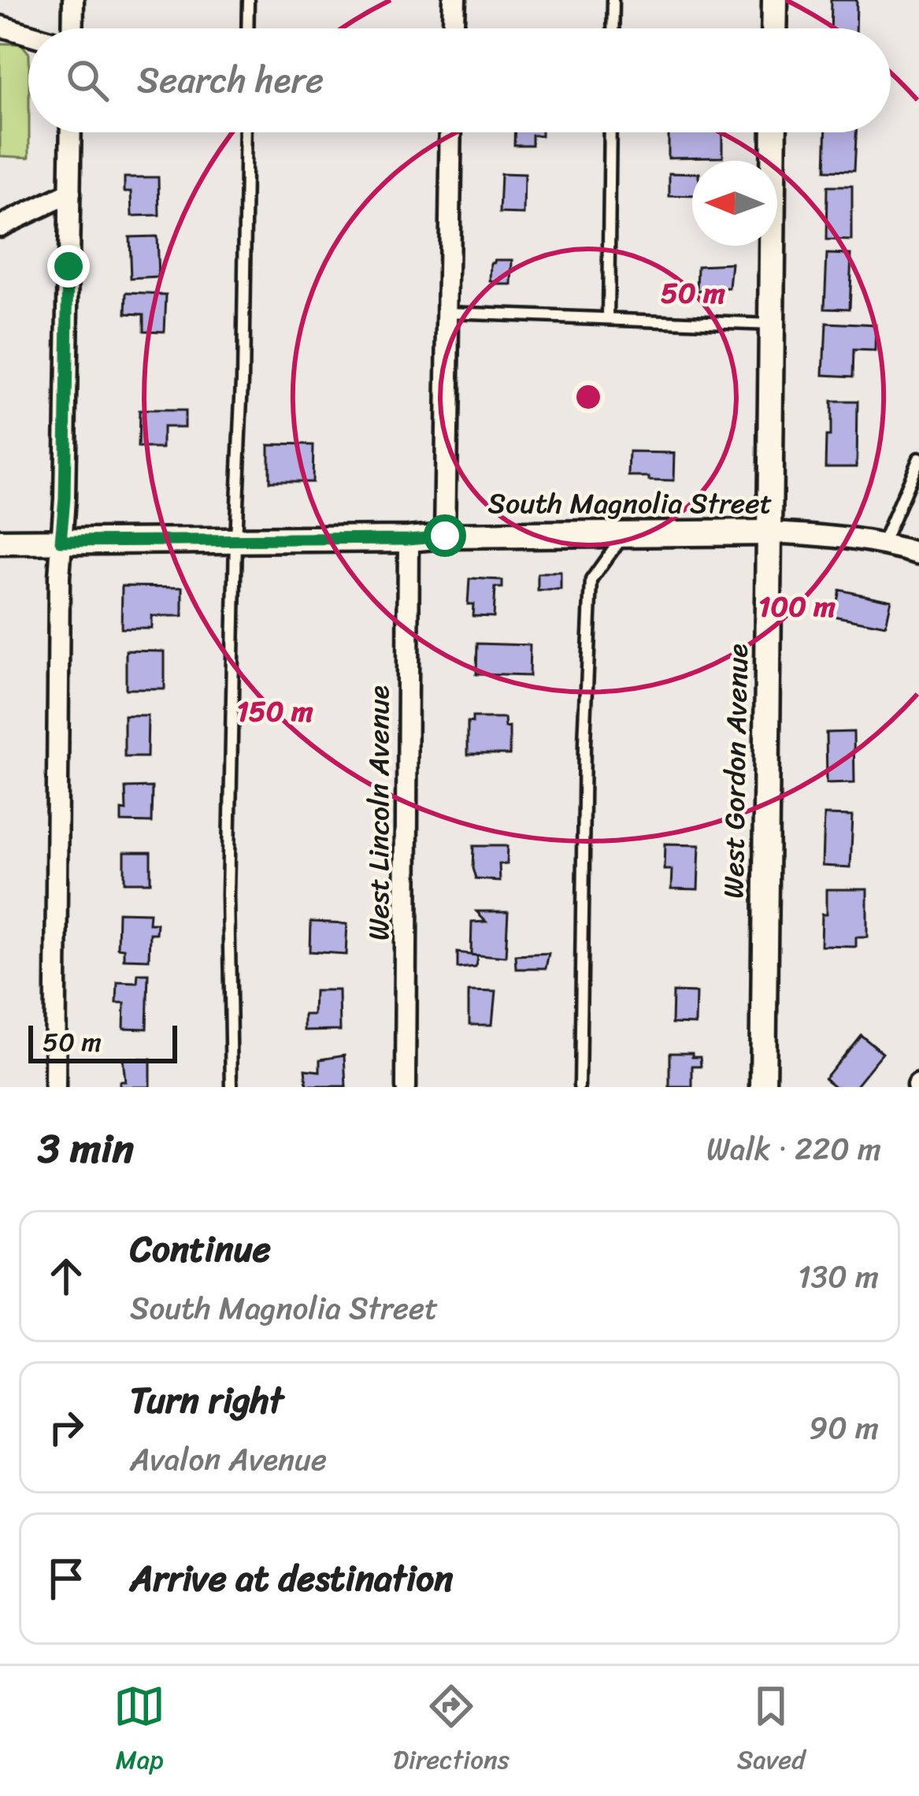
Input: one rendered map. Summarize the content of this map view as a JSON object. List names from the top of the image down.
{
  "streets": {
    "street": ["South Magnolia Street", "West Gordon Avenue", "West Lincoln Avenue"]
  },
  "crossings": [
    ["South Magnolia Street", "West Gordon Avenue"],
    ["South Magnolia Street", "West Lincoln Avenue"]
  ],
  "scale_bar": "50 m",
  "north": "left",
  "page": {
    "search": "Search here",
    "scale": "50 m",
    "heading": ["3 min", "Walk · 220 m"],
    "list": [
      ["Continue", "South Magnolia Street", "130 m"],
      ["Turn right", "Avalon Avenue", "90 m"],
      "Arrive at destination"
    ],
    "nav": ["Map", "Directions", "Saved"]
  },
  "rings": ["50 m", "100 m", "150 m"]
}
